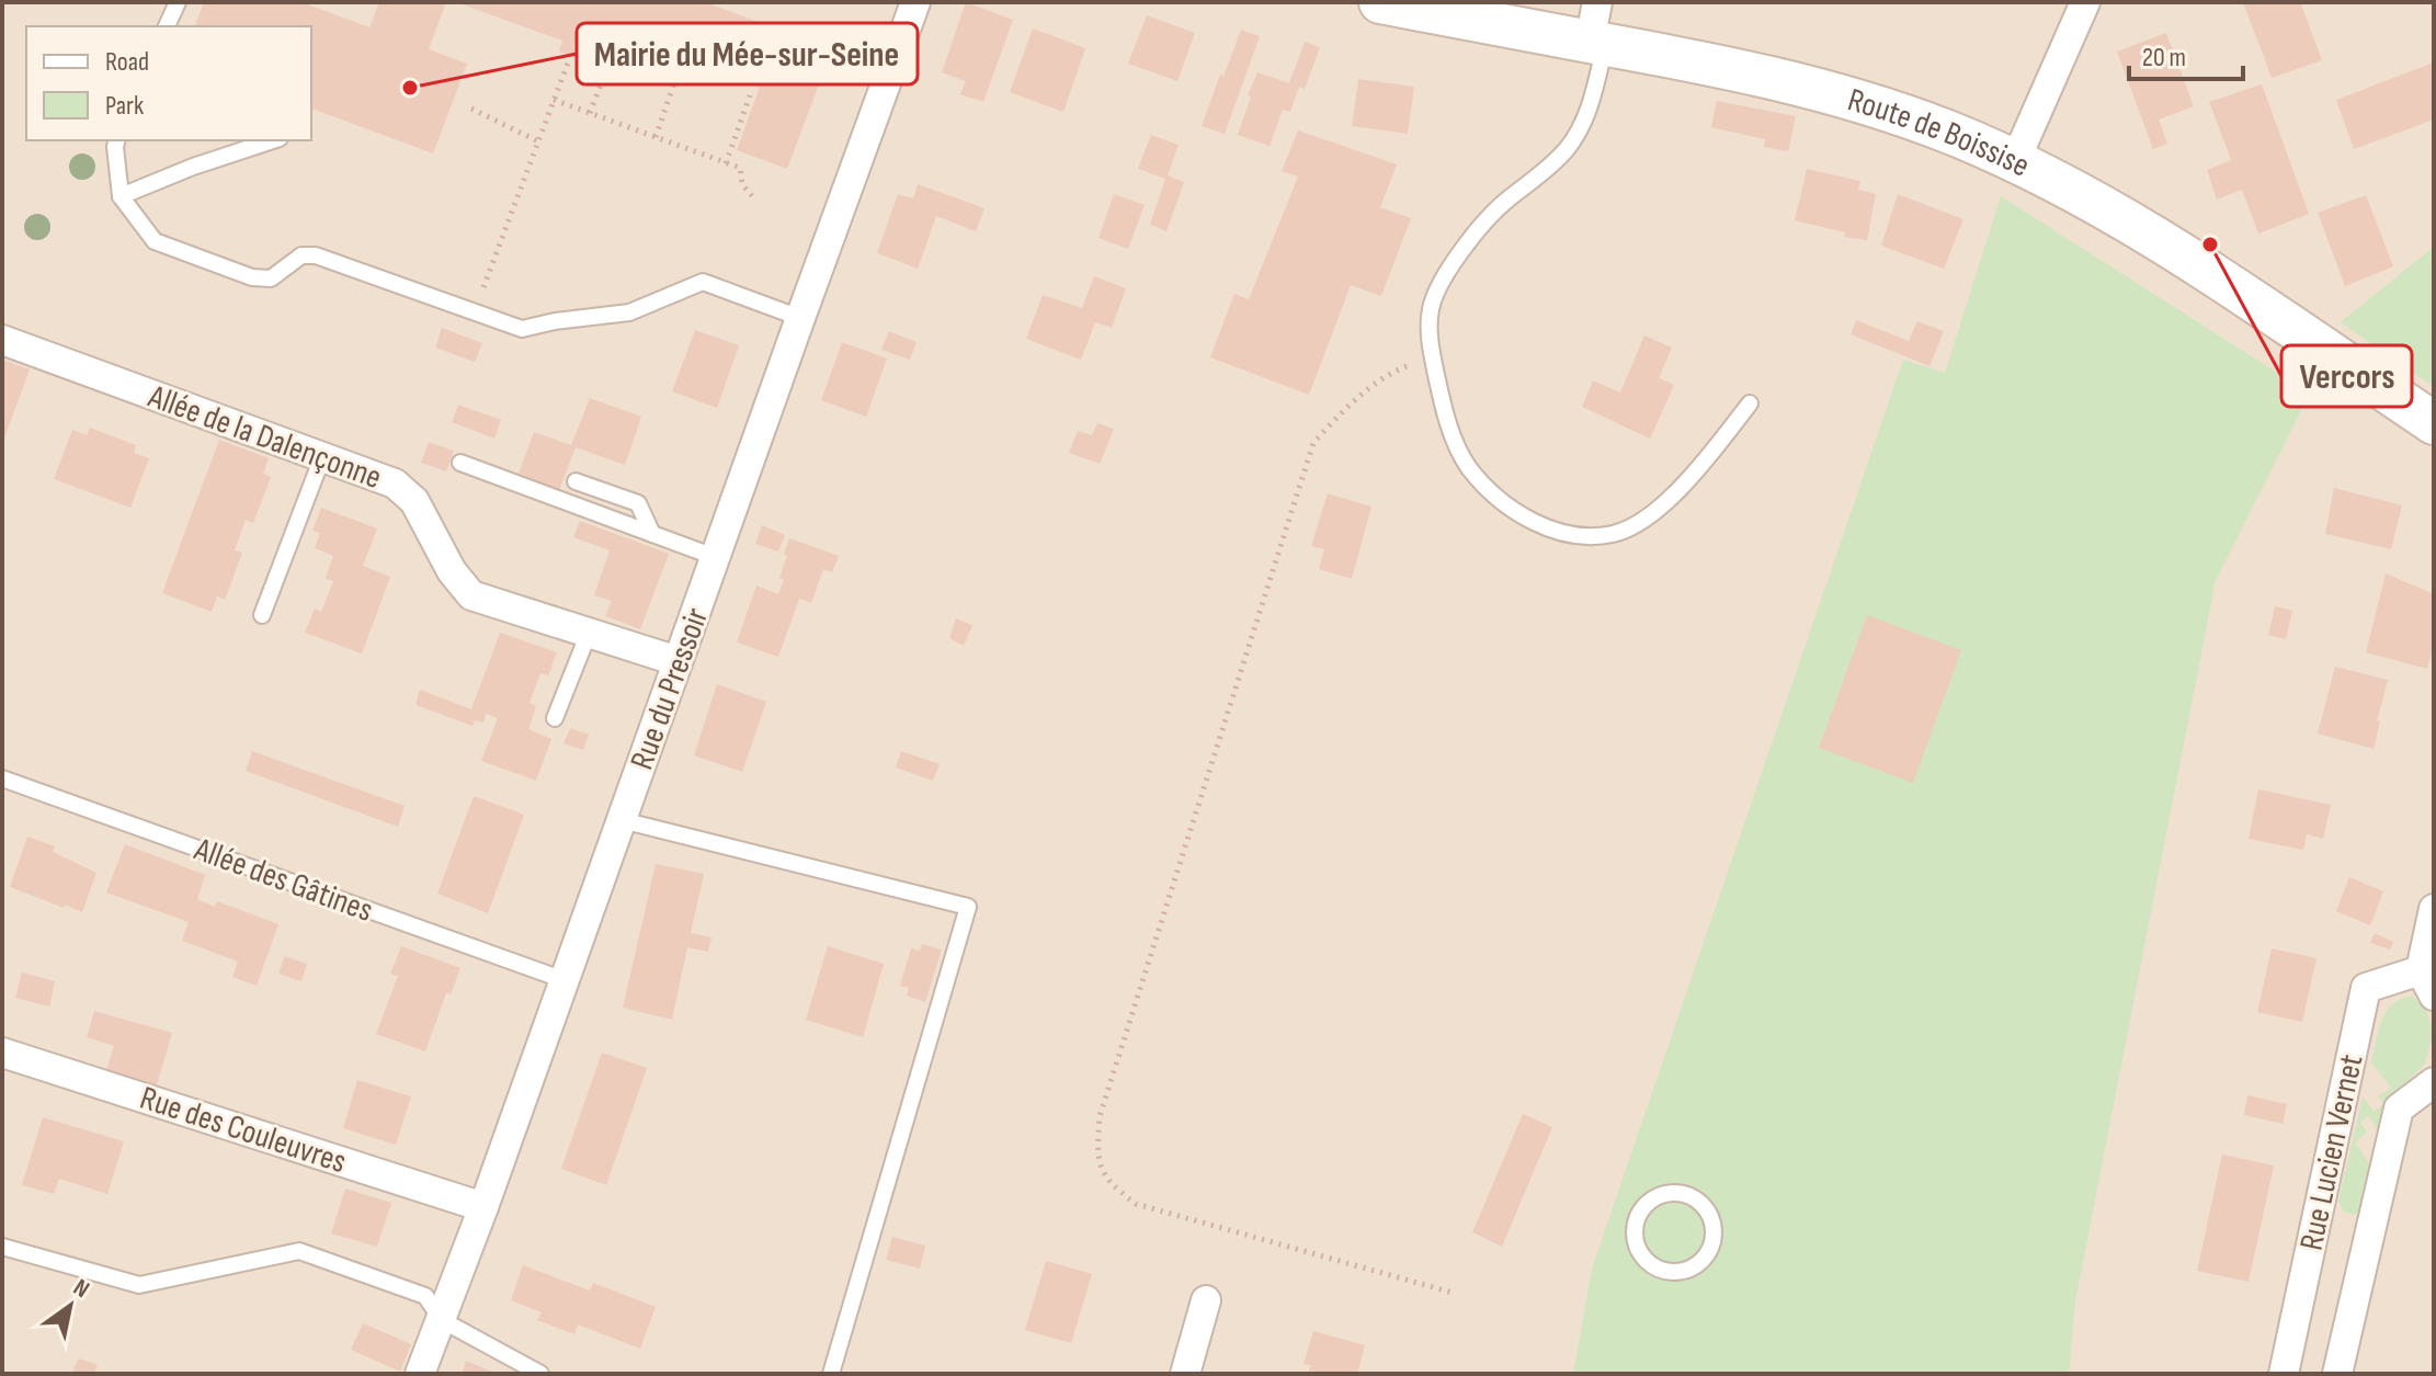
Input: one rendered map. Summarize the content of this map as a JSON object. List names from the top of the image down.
{
  "streets": {
    "street": [
      "Route de Boissise",
      "Allée de la Dalençonne",
      "Rue du Pressoir",
      "Rue des Couleuvres",
      "Rue Lucien Vernet"
    ],
    "lane": ["Allée des Gâtines"]
  },
  "crossings": [
    ["Allée de la Dalençonne", "Rue du Pressoir"],
    ["Rue du Pressoir", "Allée des Gâtines"],
    ["Rue du Pressoir", "Rue des Couleuvres"]
  ],
  "places": ["Mairie du Mée-sur-Seine", "Vercors"],
  "legend": ["Road", "Park"],
  "scale_bar": "20 m",
  "north": "top right"
}
